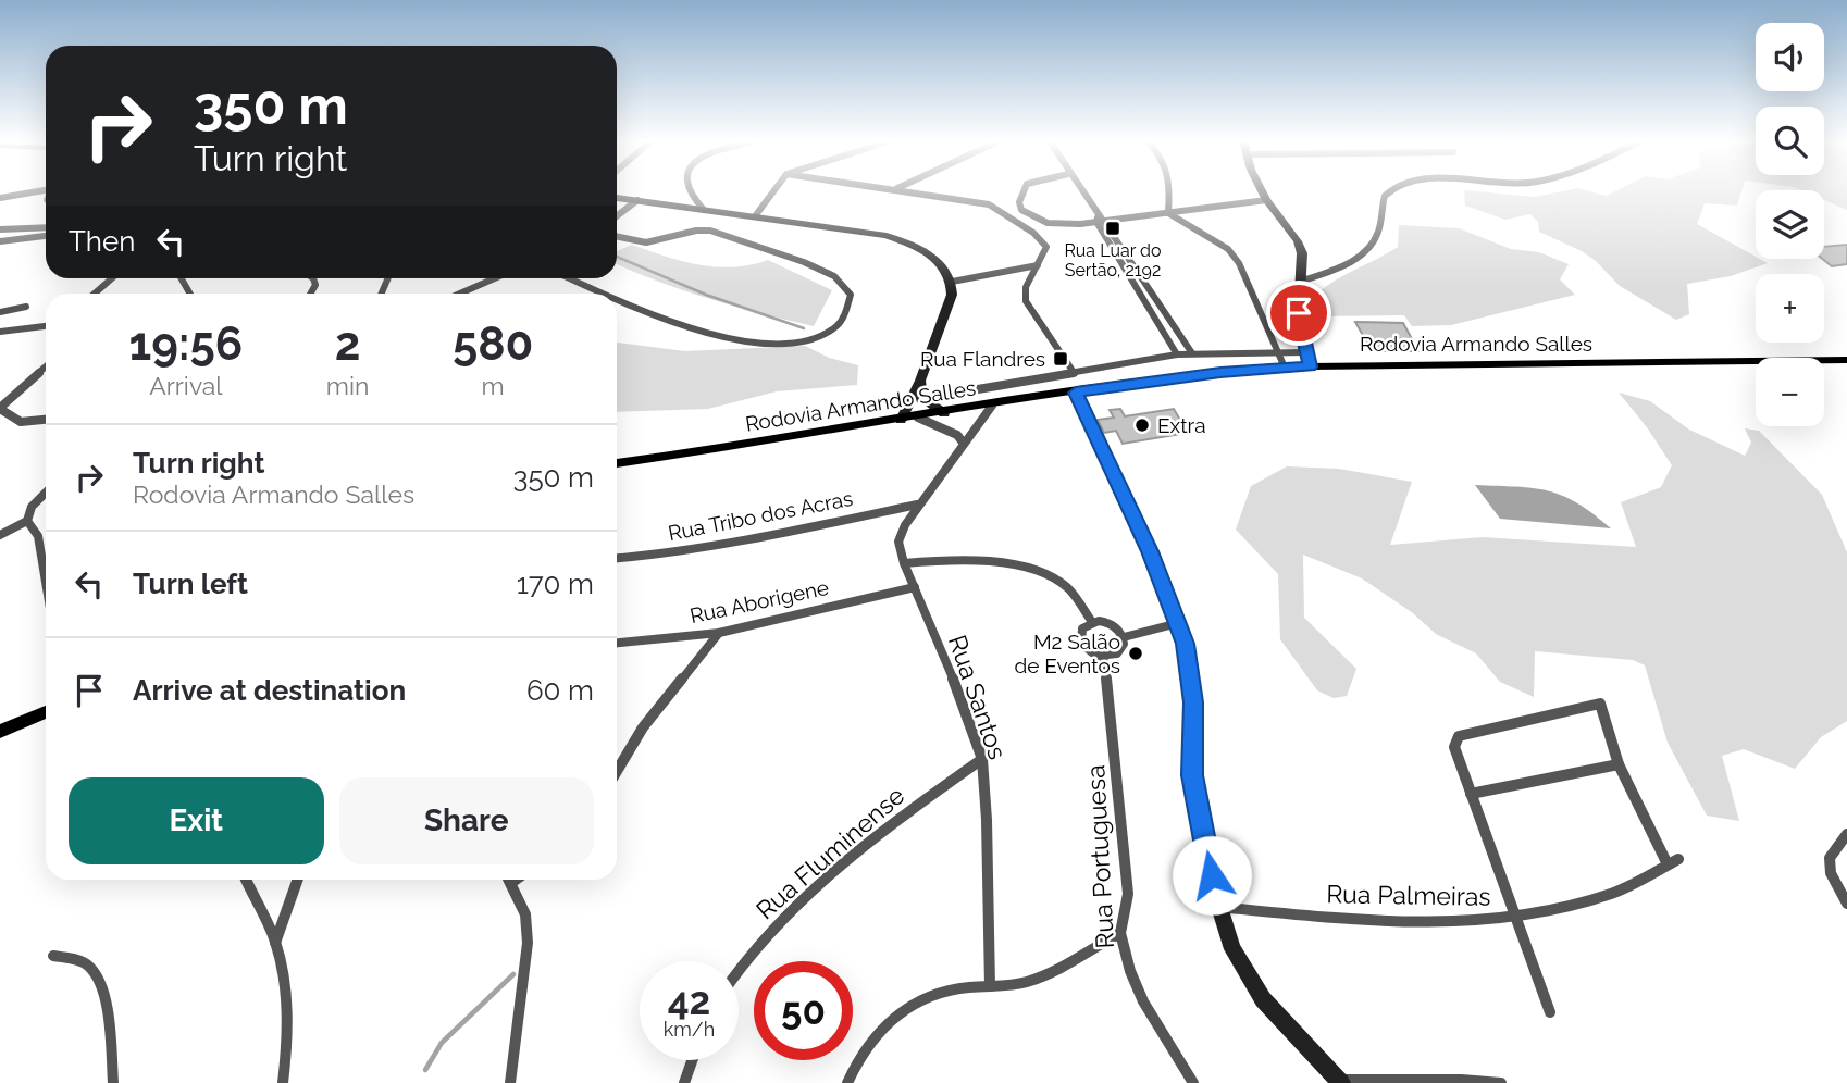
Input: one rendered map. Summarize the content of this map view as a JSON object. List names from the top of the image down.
{
  "streets": {
    "main road": ["Rodovia Armando Salles"],
    "street": [
      "Rua Tribo dos Acras",
      "Rua Aborigene",
      "Rua Santos",
      "Rua Fluminense",
      "Rua Portuguesa",
      "Rua Palmeiras"
    ]
  },
  "crossings": [
    ["Rua Aborigene", "Rua Santos"],
    ["Rua Santos", "Rua Fluminense"]
  ],
  "places": {
    "transit": ["Rua Luar do Sertão, 2192", "Rua Flandres"],
    "other": ["Extra", "M2 Salão de Eventos"]
  },
  "page": {
    "map_buttons": ["+", "−"],
    "turn": ["350 m", "Turn right"],
    "then": "Then",
    "eta": [
      "19:56",
      "Arrival",
      "2",
      "min",
      "580",
      "m"
    ],
    "list": [
      {
        "name": "Turn right",
        "note": "Rodovia Armando Salles",
        "value": "350 m"
      },
      {
        "name": "Turn left",
        "value": "170 m"
      },
      {
        "name": "Arrive at destination",
        "value": "60 m"
      }
    ],
    "buttons": ["Exit", "Share"],
    "speed": "42 km/h",
    "limit": "50"
  }
}
